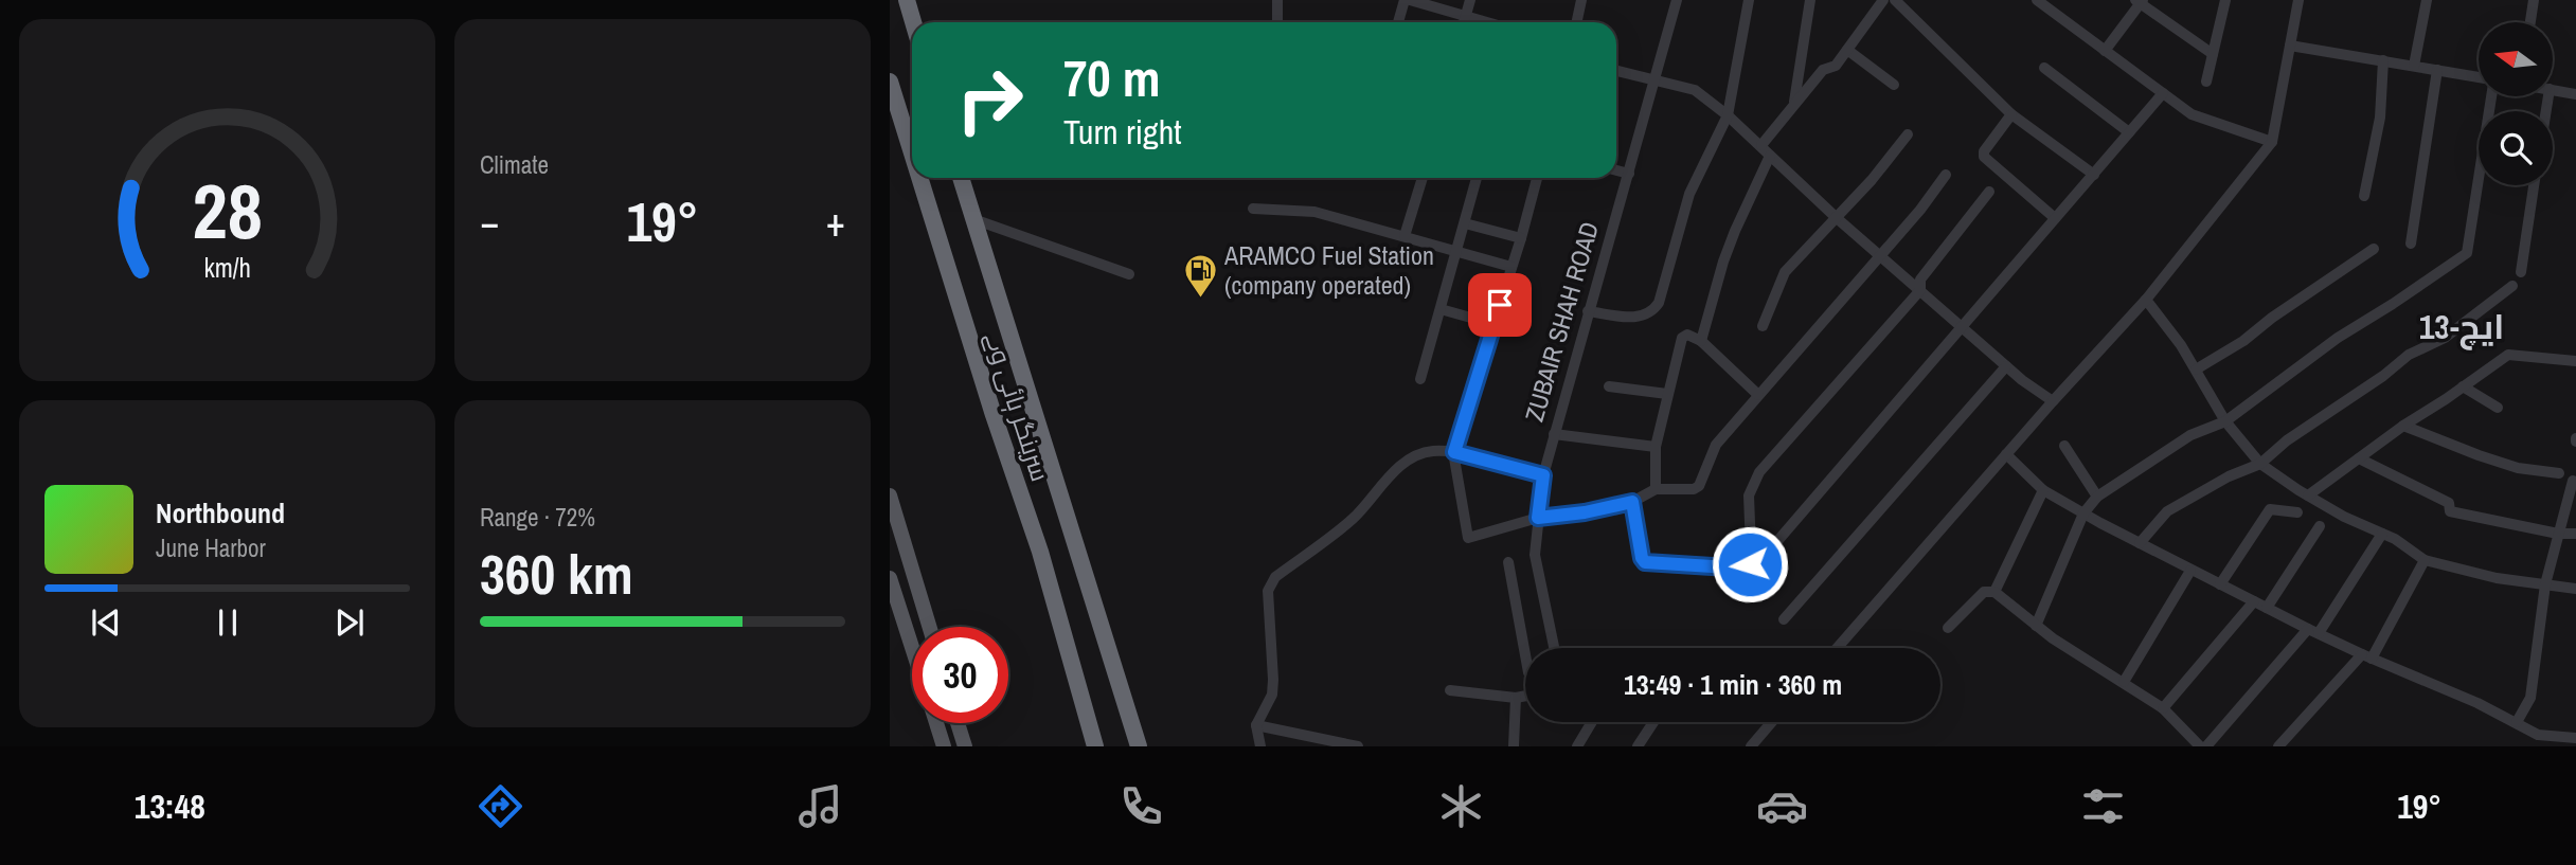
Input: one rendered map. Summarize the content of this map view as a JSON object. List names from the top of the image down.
{
  "streets": {
    "highway": ["سرینگر ہائی وے"],
    "street": ["ZUBAIR SHAH ROAD"]
  },
  "districts": ["ایچ-13"],
  "places": {
    "fuel station": ["ARAMCO Fuel Station (company operated)"]
  },
  "north": "left",
  "page": {
    "tile": [
      "Climate",
      ["Range · 72%", "360 km"]
    ],
    "turn": ["70 m", "Turn right"],
    "heat": ["−", "19°", "+"],
    "song": ["Northbound", "June Harbor"],
    "limit": "30",
    "trip": "13:49 · 1 min · 360 m",
    "tabs": ["13:48", "19°"],
    "gauge": ["28", "km/h"]
  }
}
